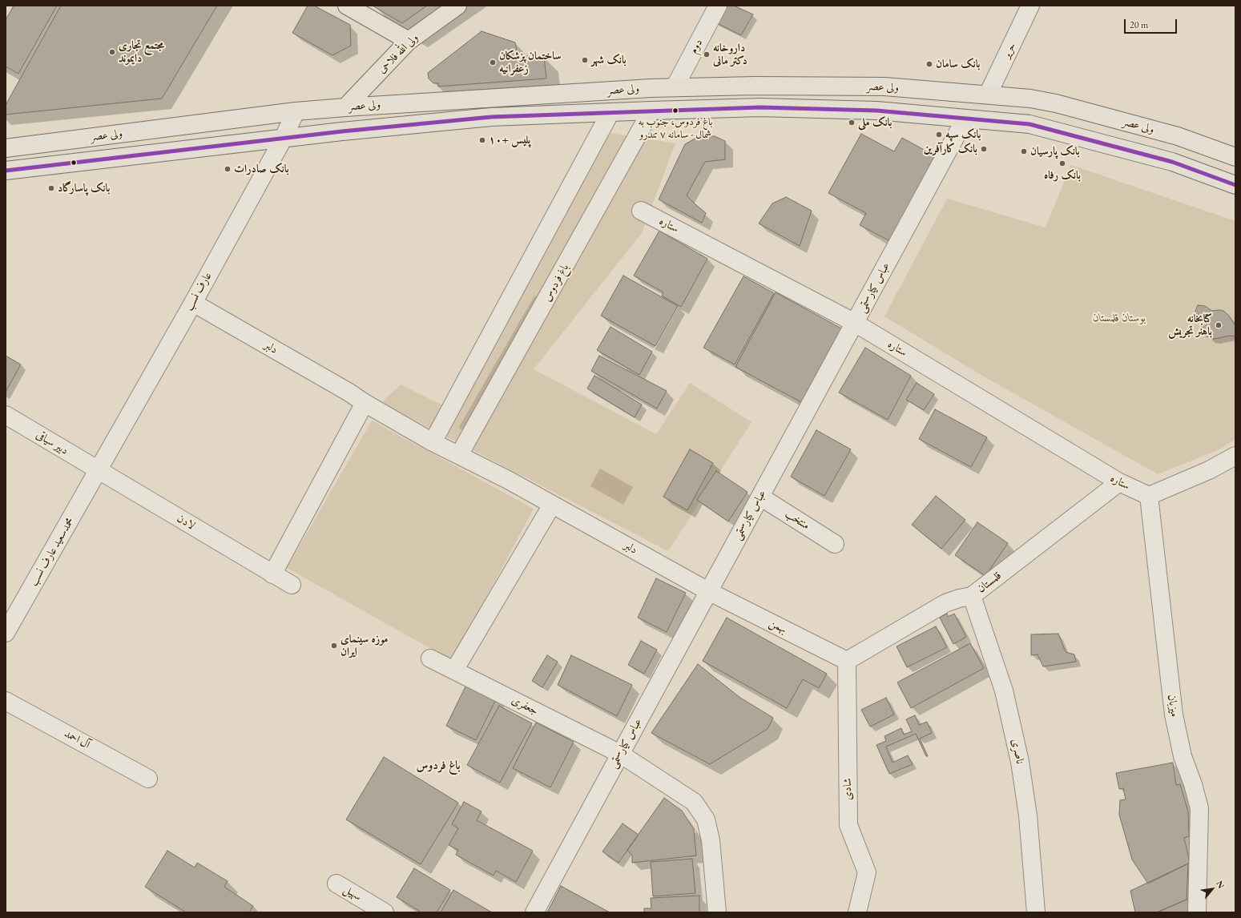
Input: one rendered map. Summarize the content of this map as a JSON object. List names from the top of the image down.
{
  "streets": {
    "main road": ["ولی‌ الله فلاحی", "ولی عصر"],
    "street": [
      "دوم",
      "حریر",
      "ستاره",
      "باغ فردوس",
      "عباس کیارستمی",
      "عارف نسب",
      "دلبر",
      "دبیر سیاقی",
      "منتخب",
      "لادن",
      "محمدسعید عارف نسب",
      "قلمستان",
      "بهمن",
      "جعفری",
      "میزبان",
      "آل احمد",
      "ناصری",
      "شادی",
      "سهیل"
    ]
  },
  "crossings": [
    ["دوم", "ولی عصر"],
    ["حریر", "ولی عصر"],
    ["ولی‌ الله فلاحی", "ولی عصر"],
    ["ولی عصر", "باغ فردوس"],
    ["ولی عصر", "عباس کیارستمی"],
    ["ولی عصر", "عارف نسب"],
    ["ستاره", "عباس کیارستمی"],
    ["ستاره", "قلمستان"],
    ["ستاره", "میزبان"],
    ["باغ فردوس", "دلبر"],
    ["عباس کیارستمی", "دلبر"],
    ["عباس کیارستمی", "منتخب"],
    ["عباس کیارستمی", "بهمن"],
    ["عباس کیارستمی", "جعفری"],
    ["عارف نسب", "دلبر"],
    ["عارف نسب", "دبیر سیاقی"],
    ["عارف نسب", "لادن"],
    ["عارف نسب", "محمدسعید عارف نسب"],
    ["دلبر", "بهمن"],
    ["دبیر سیاقی", "لادن"],
    ["دبیر سیاقی", "محمدسعید عارف نسب"],
    ["لادن", "محمدسعید عارف نسب"],
    ["قلمستان", "بهمن"],
    ["قلمستان", "ناصری"],
    ["قلمستان", "شادی"],
    ["بهمن", "شادی"]
  ],
  "districts": ["باغ فردوس"],
  "parks": ["بوستان قلمستان"],
  "places": [
    "مجتمع تجاری دایموند",
    "داروخانه دکتر مانی",
    "بانک شهر",
    "ساختمان پزشکان زعفرانیه",
    "بانک سامان",
    "باغ فردوس، جنوب به شمال - سامانه ۷ تندرو",
    "بانک ملی",
    "بانک سپه",
    "پلیس +۱۰",
    "بانک کارآفرین",
    "بانک پارسیان",
    "بانک رفاه",
    "بانک صادرات",
    "بانک پاسارگاد",
    "کتابخانه باهنر تجریش",
    "موزه سینمای ایران"
  ],
  "scale_bar": "20 m",
  "north": "top right"
}
